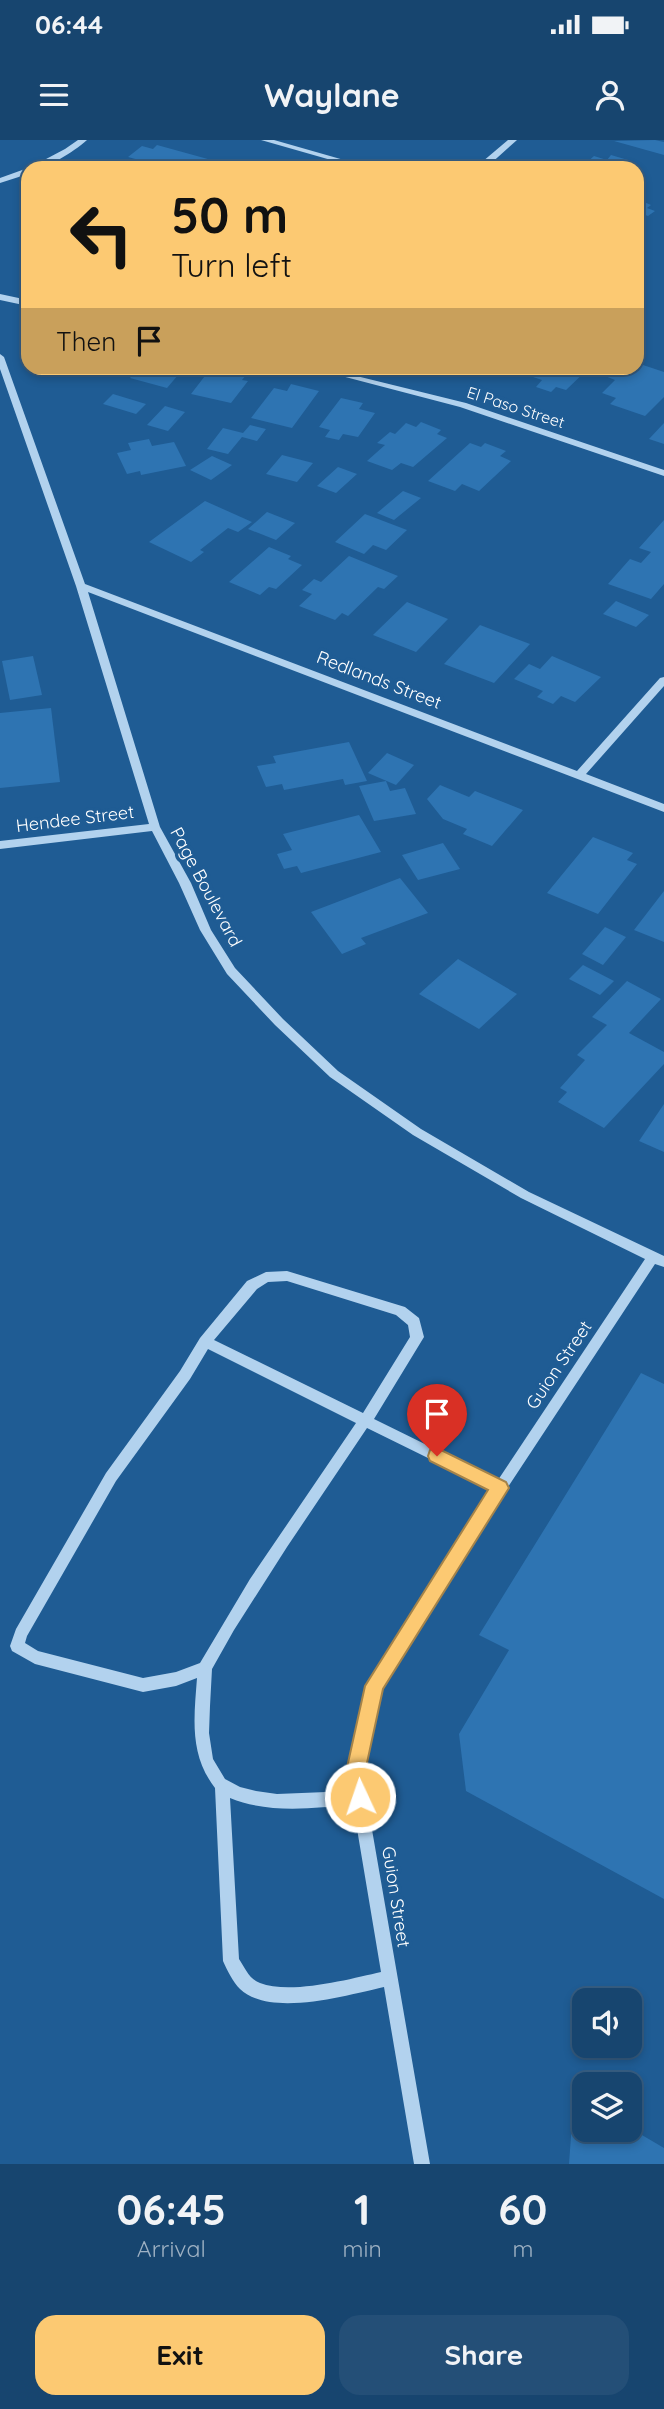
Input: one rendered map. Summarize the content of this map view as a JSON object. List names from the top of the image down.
{
  "streets": {
    "street": [
      "El Paso Street",
      "Redlands Street",
      "Hendee Street",
      "Page Boulevard",
      "Guion Street"
    ]
  },
  "crossings": [
    ["Redlands Street", "Page Boulevard"],
    ["Hendee Street", "Page Boulevard"],
    ["Page Boulevard", "Guion Street"]
  ],
  "page": {
    "status": "06:44",
    "header": "Waylane",
    "turn": ["50 m", "Turn left"],
    "then": "Then",
    "eta": [
      "06:45",
      "Arrival",
      "1",
      "min",
      "60",
      "m"
    ],
    "buttons": ["Exit", "Share"]
  }
}
